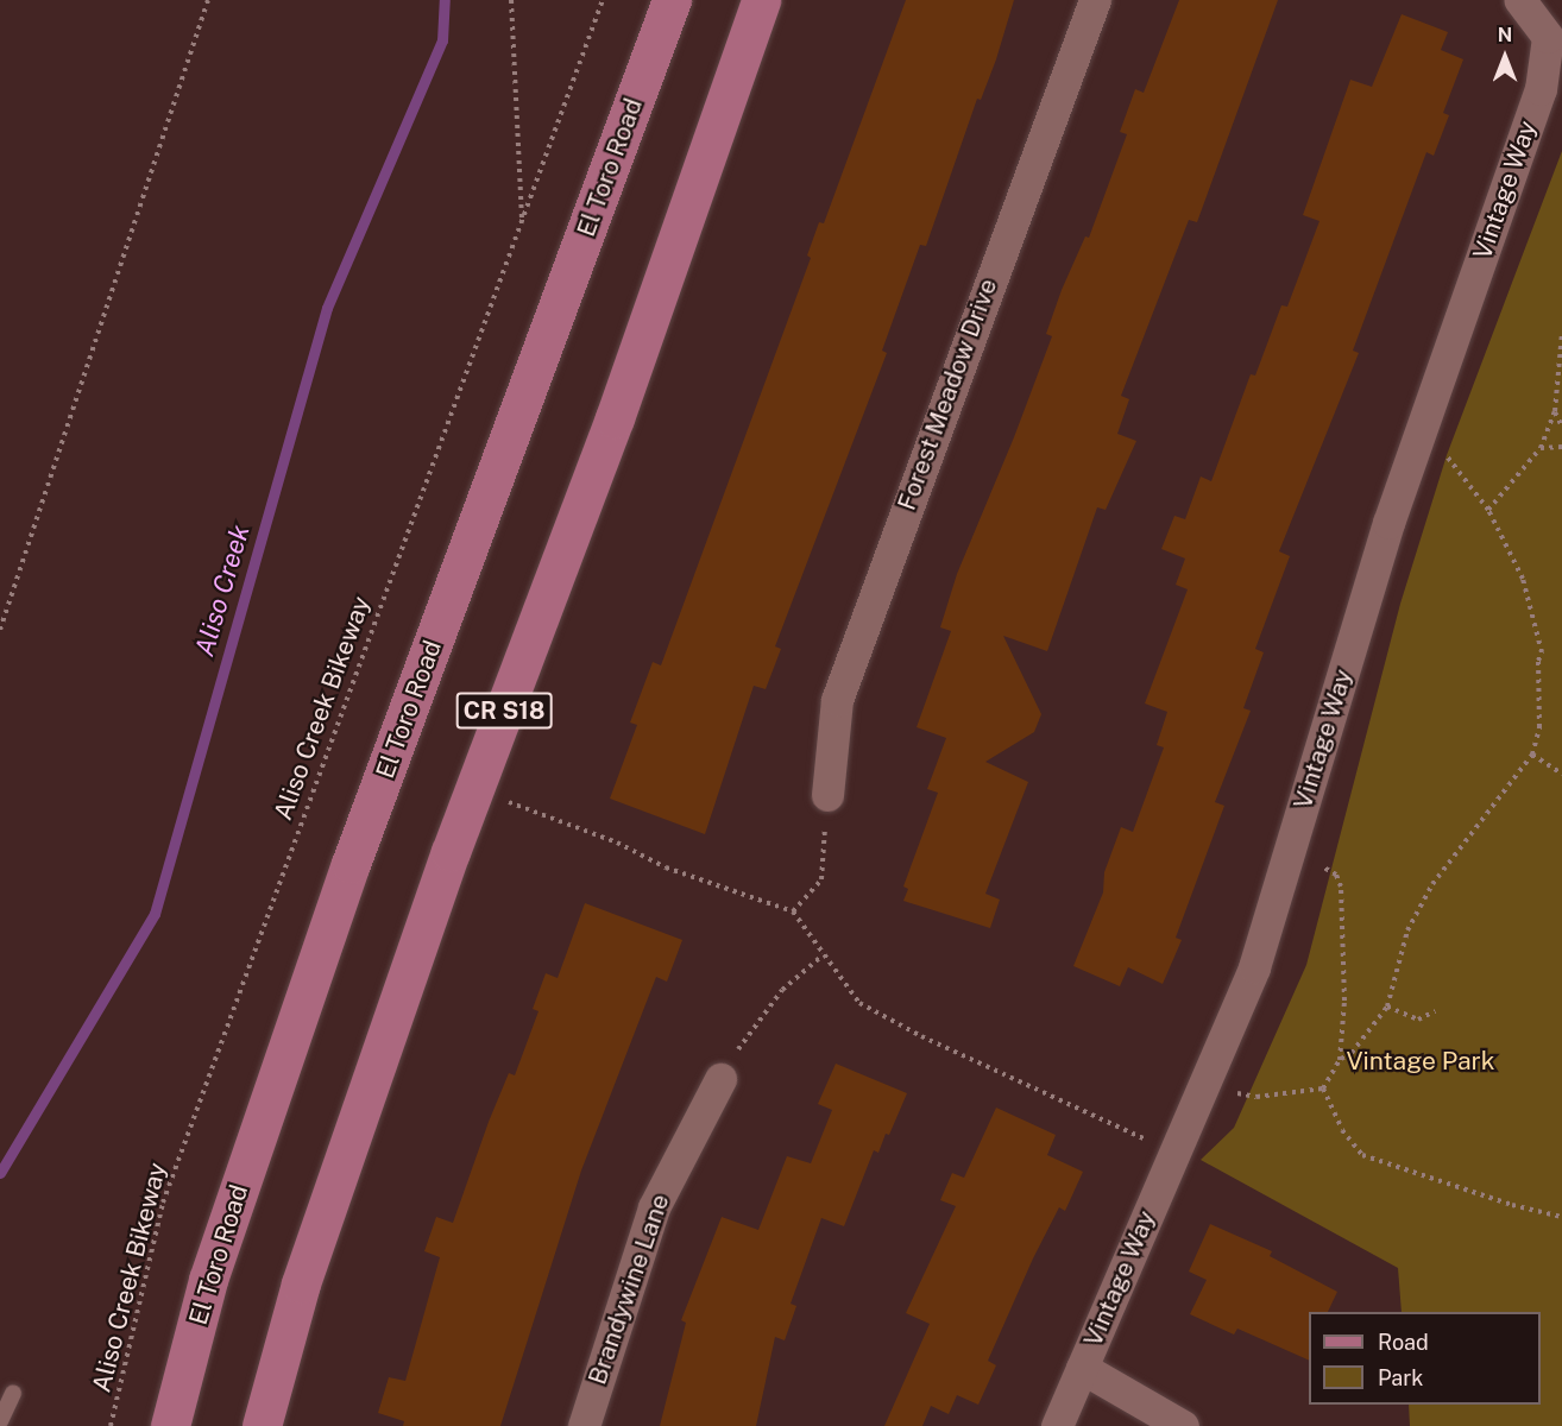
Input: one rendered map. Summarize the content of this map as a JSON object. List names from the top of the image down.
{
  "streets": {
    "main road": ["El Toro Road", "CR S18"],
    "street": ["Vintage Way", "Forest Meadow Drive", "Brandywine Lane"],
    "path": ["Aliso Creek Bikeway"]
  },
  "water": ["Aliso Creek"],
  "parks": ["Vintage Park"],
  "legend": ["Road", "Park"],
  "north": "top"
}
